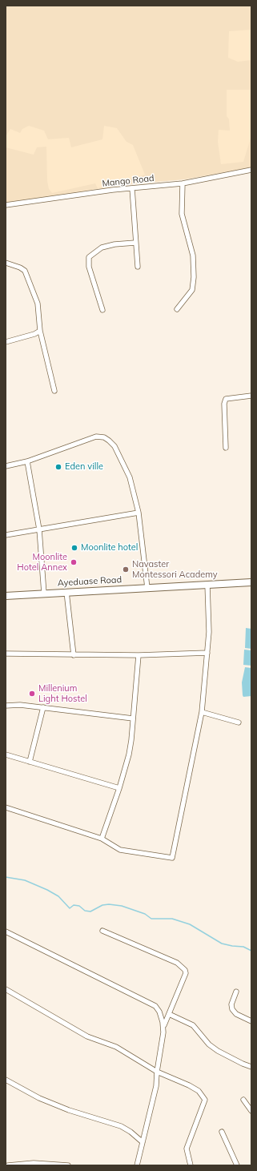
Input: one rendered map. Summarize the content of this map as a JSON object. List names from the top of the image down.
{
  "streets": {
    "street": ["Mango Road", "Ayeduase Road"]
  },
  "places": [
    "Eden ville",
    "Moonlite hotel",
    "Moonlite Hotel Annex",
    "Navaster Montessori Academy",
    "Millenium Light Hostel"
  ]
}
